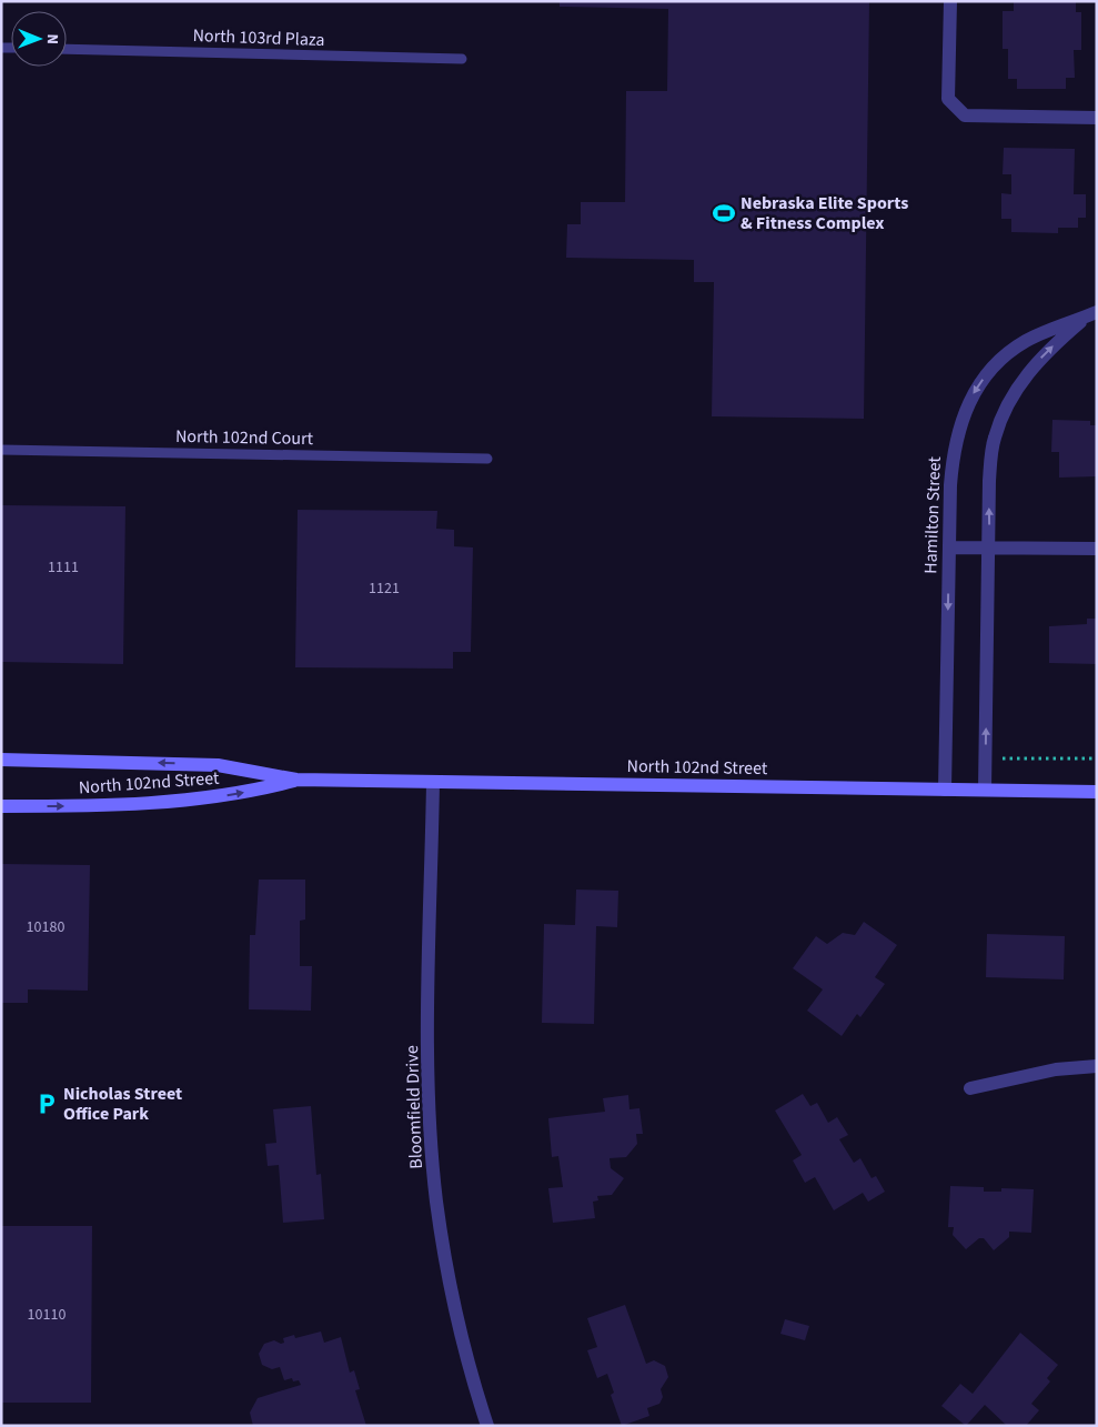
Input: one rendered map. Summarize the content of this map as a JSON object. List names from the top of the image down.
{
  "streets": {
    "main road": ["North 102nd Street"],
    "street": ["Hamilton Street", "Bloomfield Drive"],
    "lane": ["North 103rd Plaza", "North 102nd Court"]
  },
  "crossings": [
    ["Hamilton Street", "North 102nd Street"],
    ["North 102nd Street", "Bloomfield Drive"]
  ],
  "places": {
    "sports": ["Nebraska Elite Sports & Fitness Complex"],
    "parking": ["Nicholas Street Office Park"]
  },
  "house_numbers": [
    "1111",
    "1121",
    "10180",
    "10110"
  ],
  "north": "right"
}
